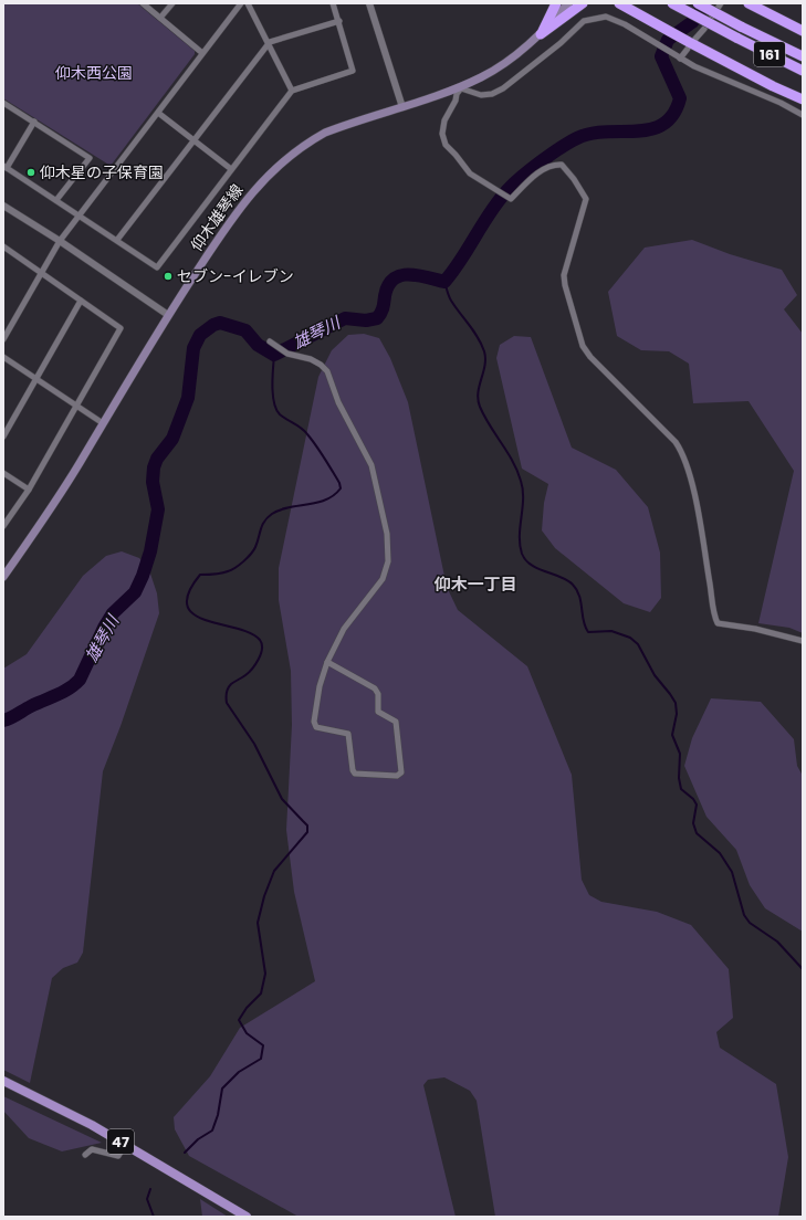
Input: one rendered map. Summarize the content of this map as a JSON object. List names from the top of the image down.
{
  "streets": {
    "highway": ["161"],
    "main road": ["仰木雄琴線", "47"]
  },
  "districts": ["仰木一丁目"],
  "water": ["雄琴川"],
  "parks": ["仰木西公園"],
  "places": ["仰木星の子保育園", "セブン-イレブン"]
}
